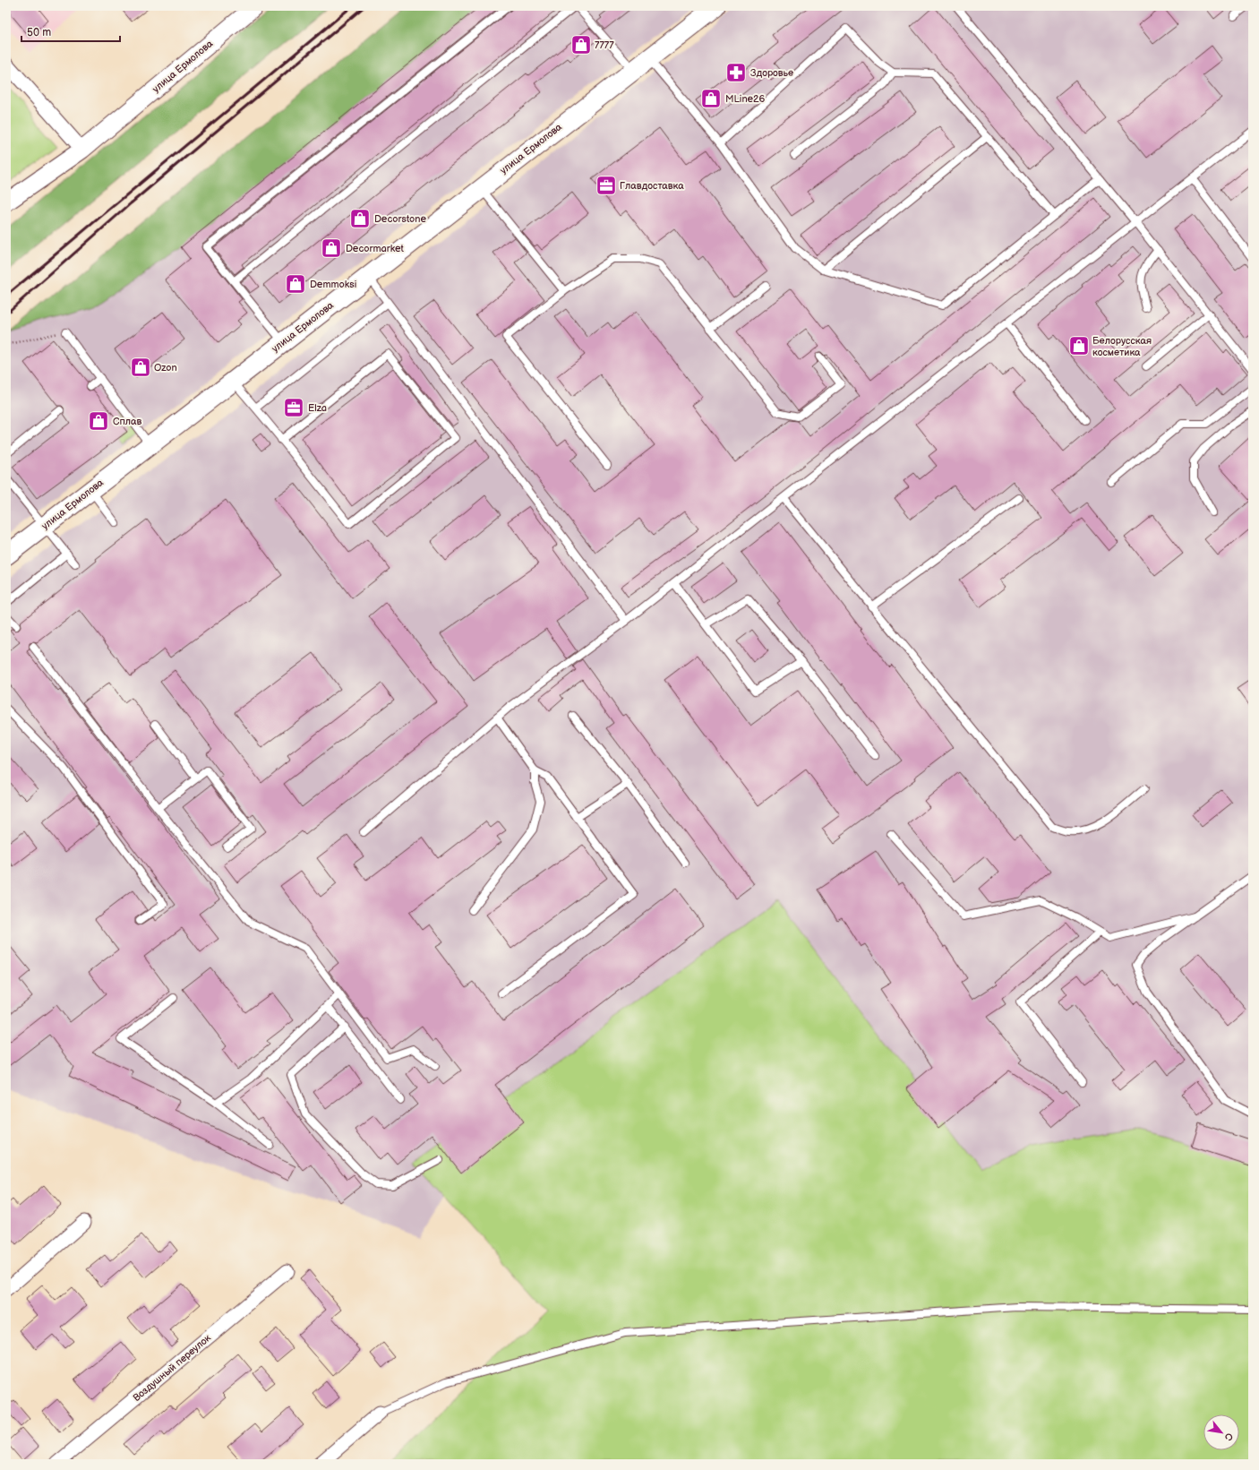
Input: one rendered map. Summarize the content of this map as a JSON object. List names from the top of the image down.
{
  "streets": {
    "main road": ["улица Ермолова"],
    "street": ["Воздушный переулок"]
  },
  "places": {
    "shop": [
      "7777",
      "MLine26",
      "Decorstone",
      "Decormarket",
      "Demmoksi",
      "Белорусская косметика",
      "Ozon",
      "Сплав"
    ],
    "pharmacy": ["Здоровье"],
    "office": ["Главдоставка", "Elza"]
  },
  "scale_bar": "50 m",
  "north": "bottom right"
}
